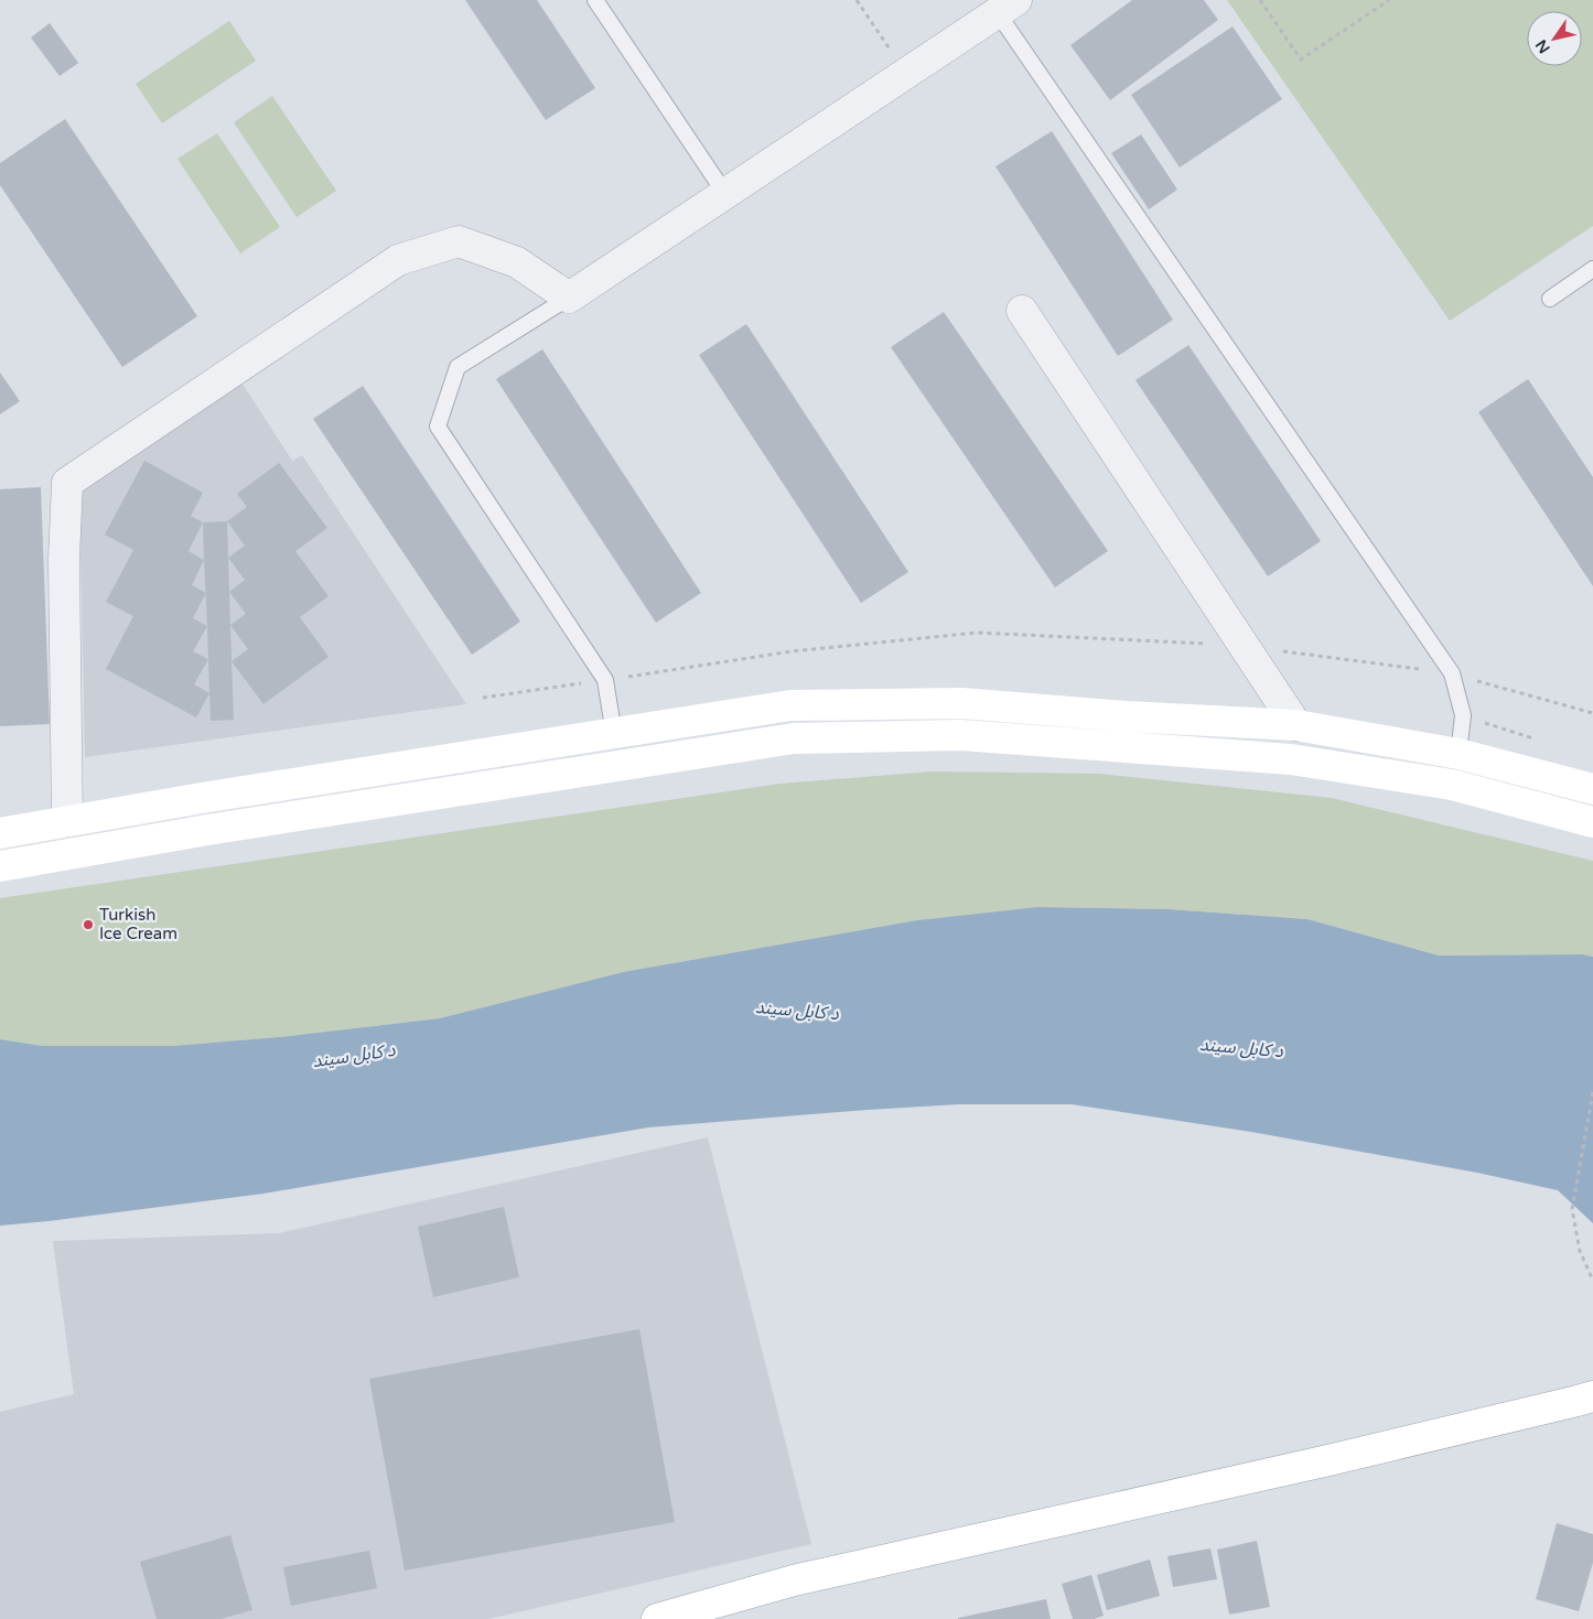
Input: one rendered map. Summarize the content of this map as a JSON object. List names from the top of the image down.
{
  "water": ["د کابل سيند"],
  "places": ["Turkish Ice Cream"],
  "north": "bottom left"
}
